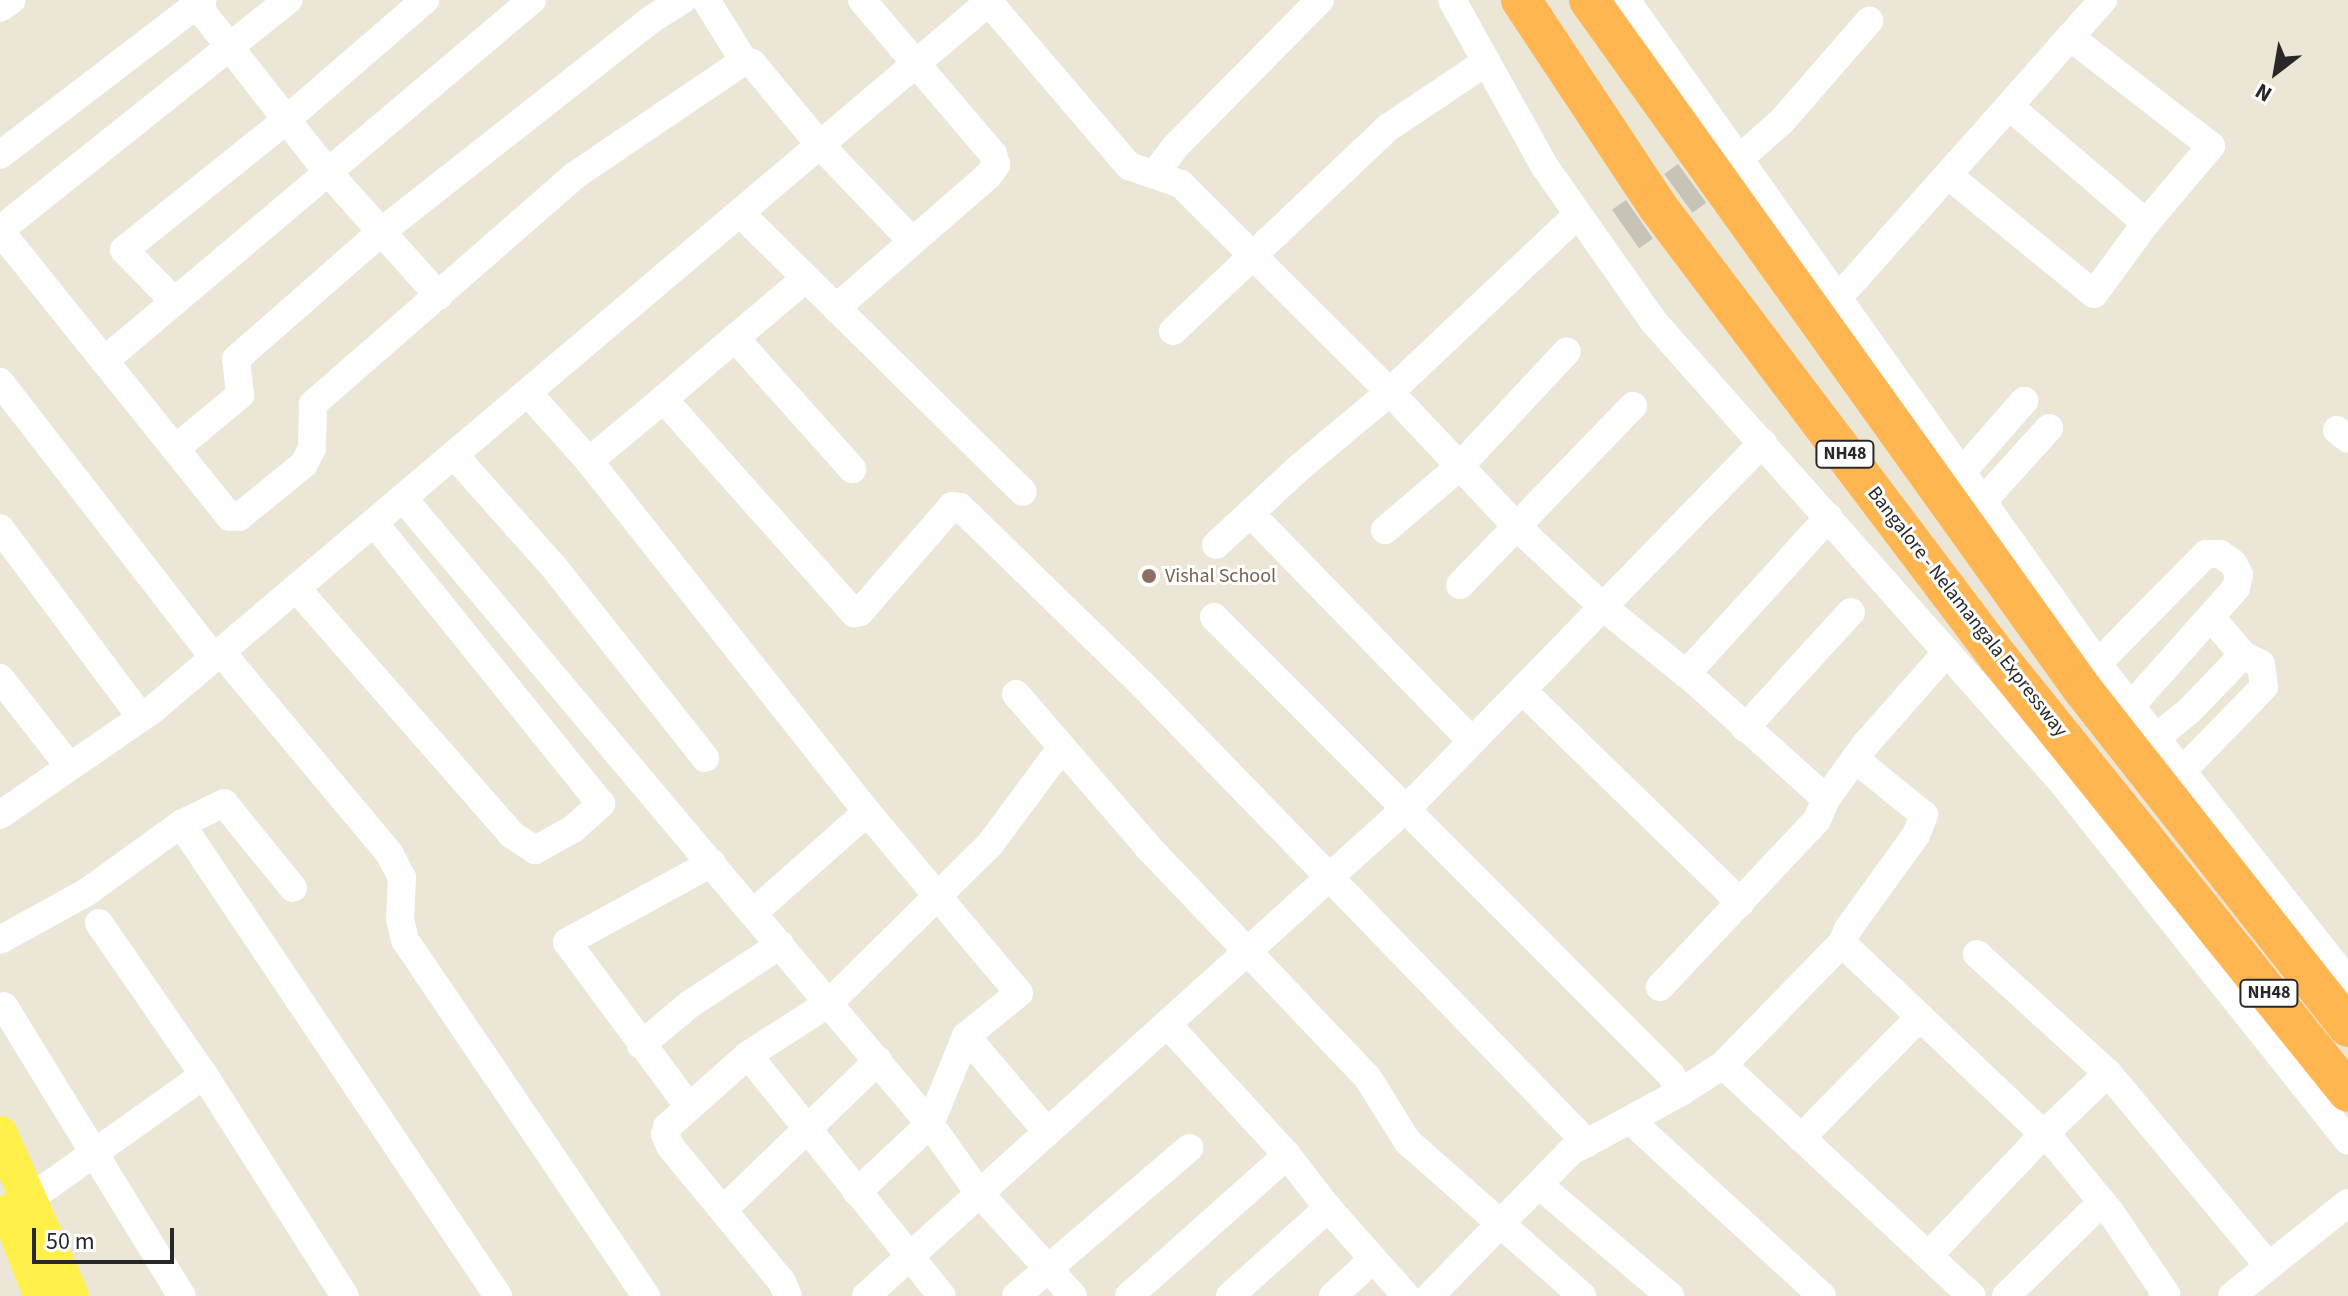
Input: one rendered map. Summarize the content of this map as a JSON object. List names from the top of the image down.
{
  "streets": {
    "highway": ["NH48", "Bangalore - Nelamangala Expressway"]
  },
  "places": ["Vishal School"],
  "scale_bar": "50 m",
  "north": "bottom left"
}
